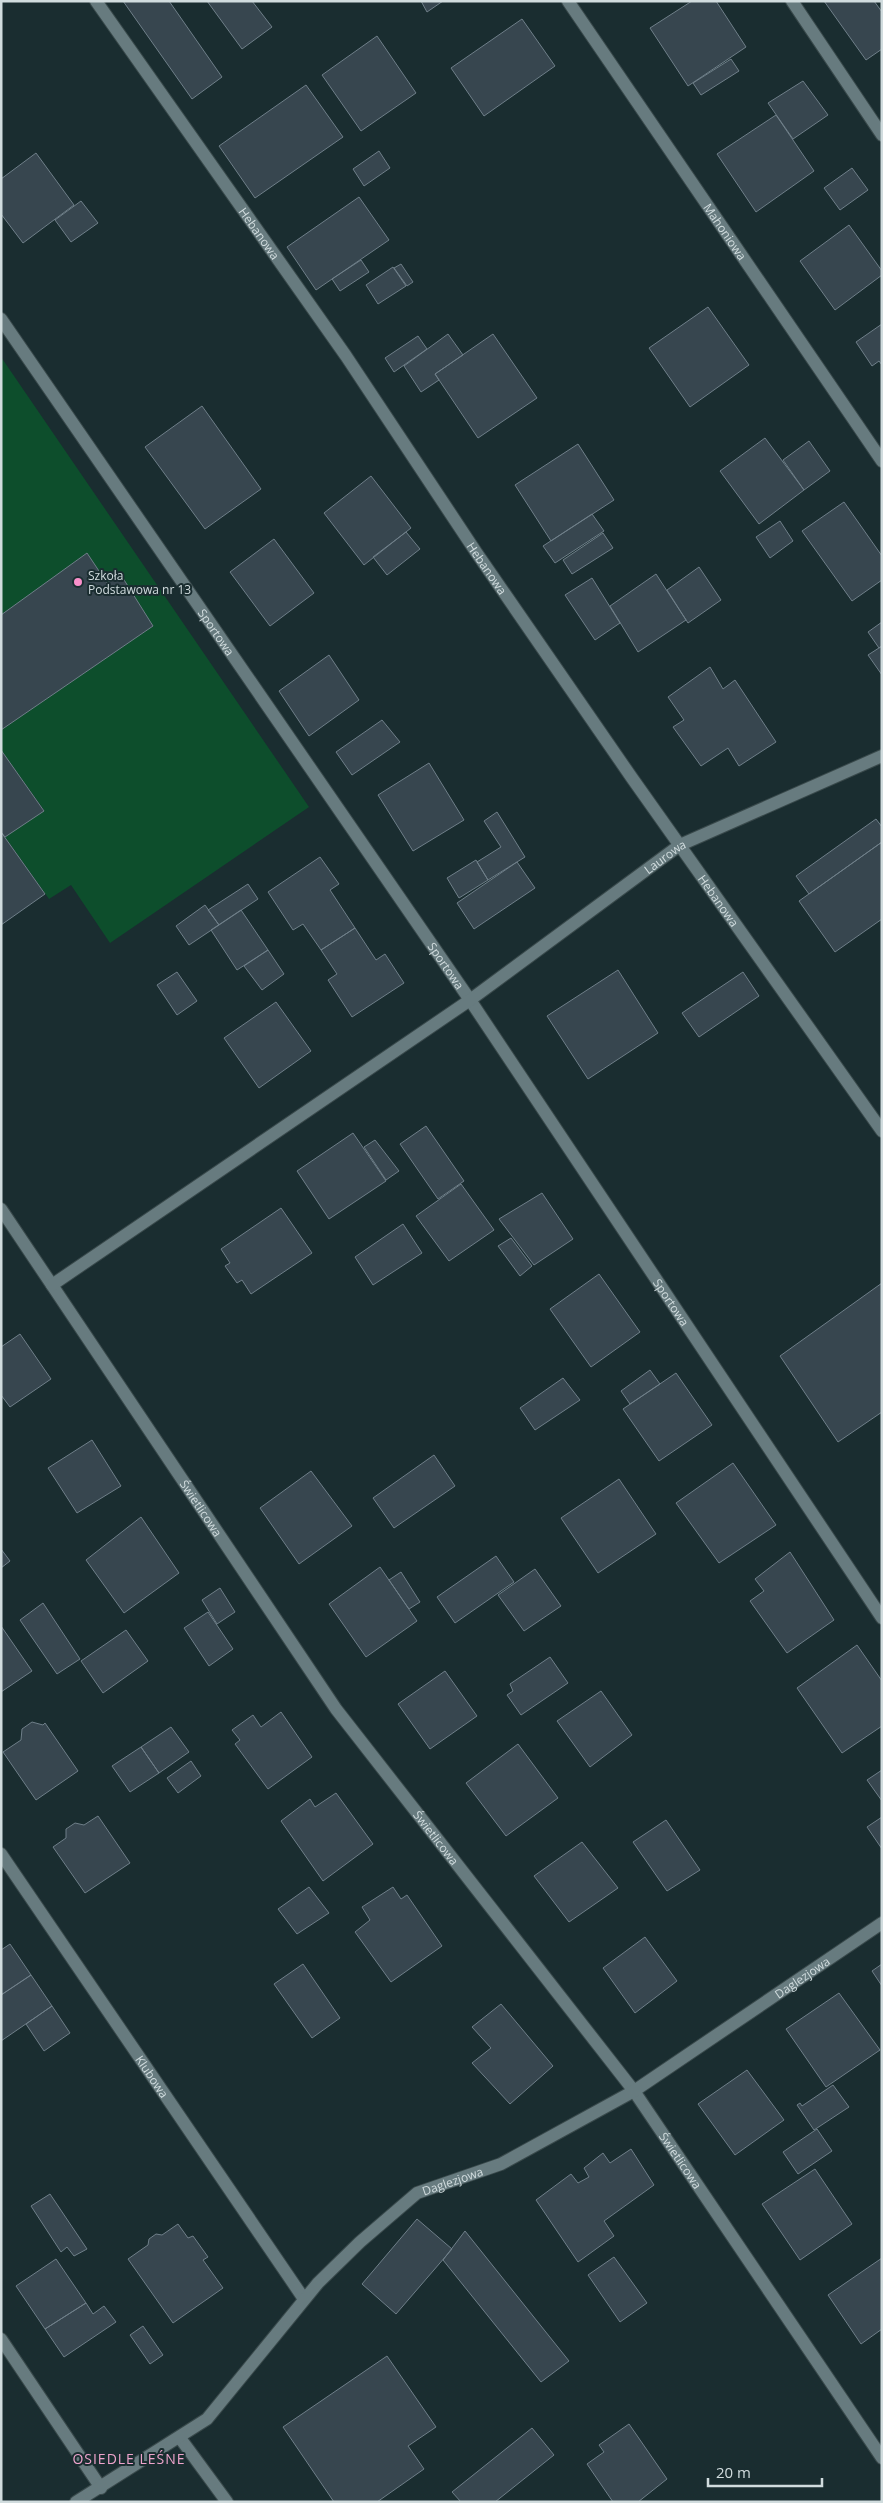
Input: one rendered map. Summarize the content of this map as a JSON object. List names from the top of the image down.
{
  "streets": {
    "street": [
      "Mahoniowa",
      "Hebanowa",
      "Sportowa",
      "Laurowa",
      "Świetlicowa",
      "Daglezjowa",
      "Klubowa"
    ]
  },
  "crossings": [
    ["Hebanowa", "Laurowa"],
    ["Sportowa", "Laurowa"],
    ["Laurowa", "Świetlicowa"],
    ["Świetlicowa", "Daglezjowa"],
    ["Daglezjowa", "Klubowa"]
  ],
  "districts": ["OSIEDLE LEŚNE"],
  "places": ["Szkoła Podstawowa nr 13"],
  "scale_bar": "20 m"
}
